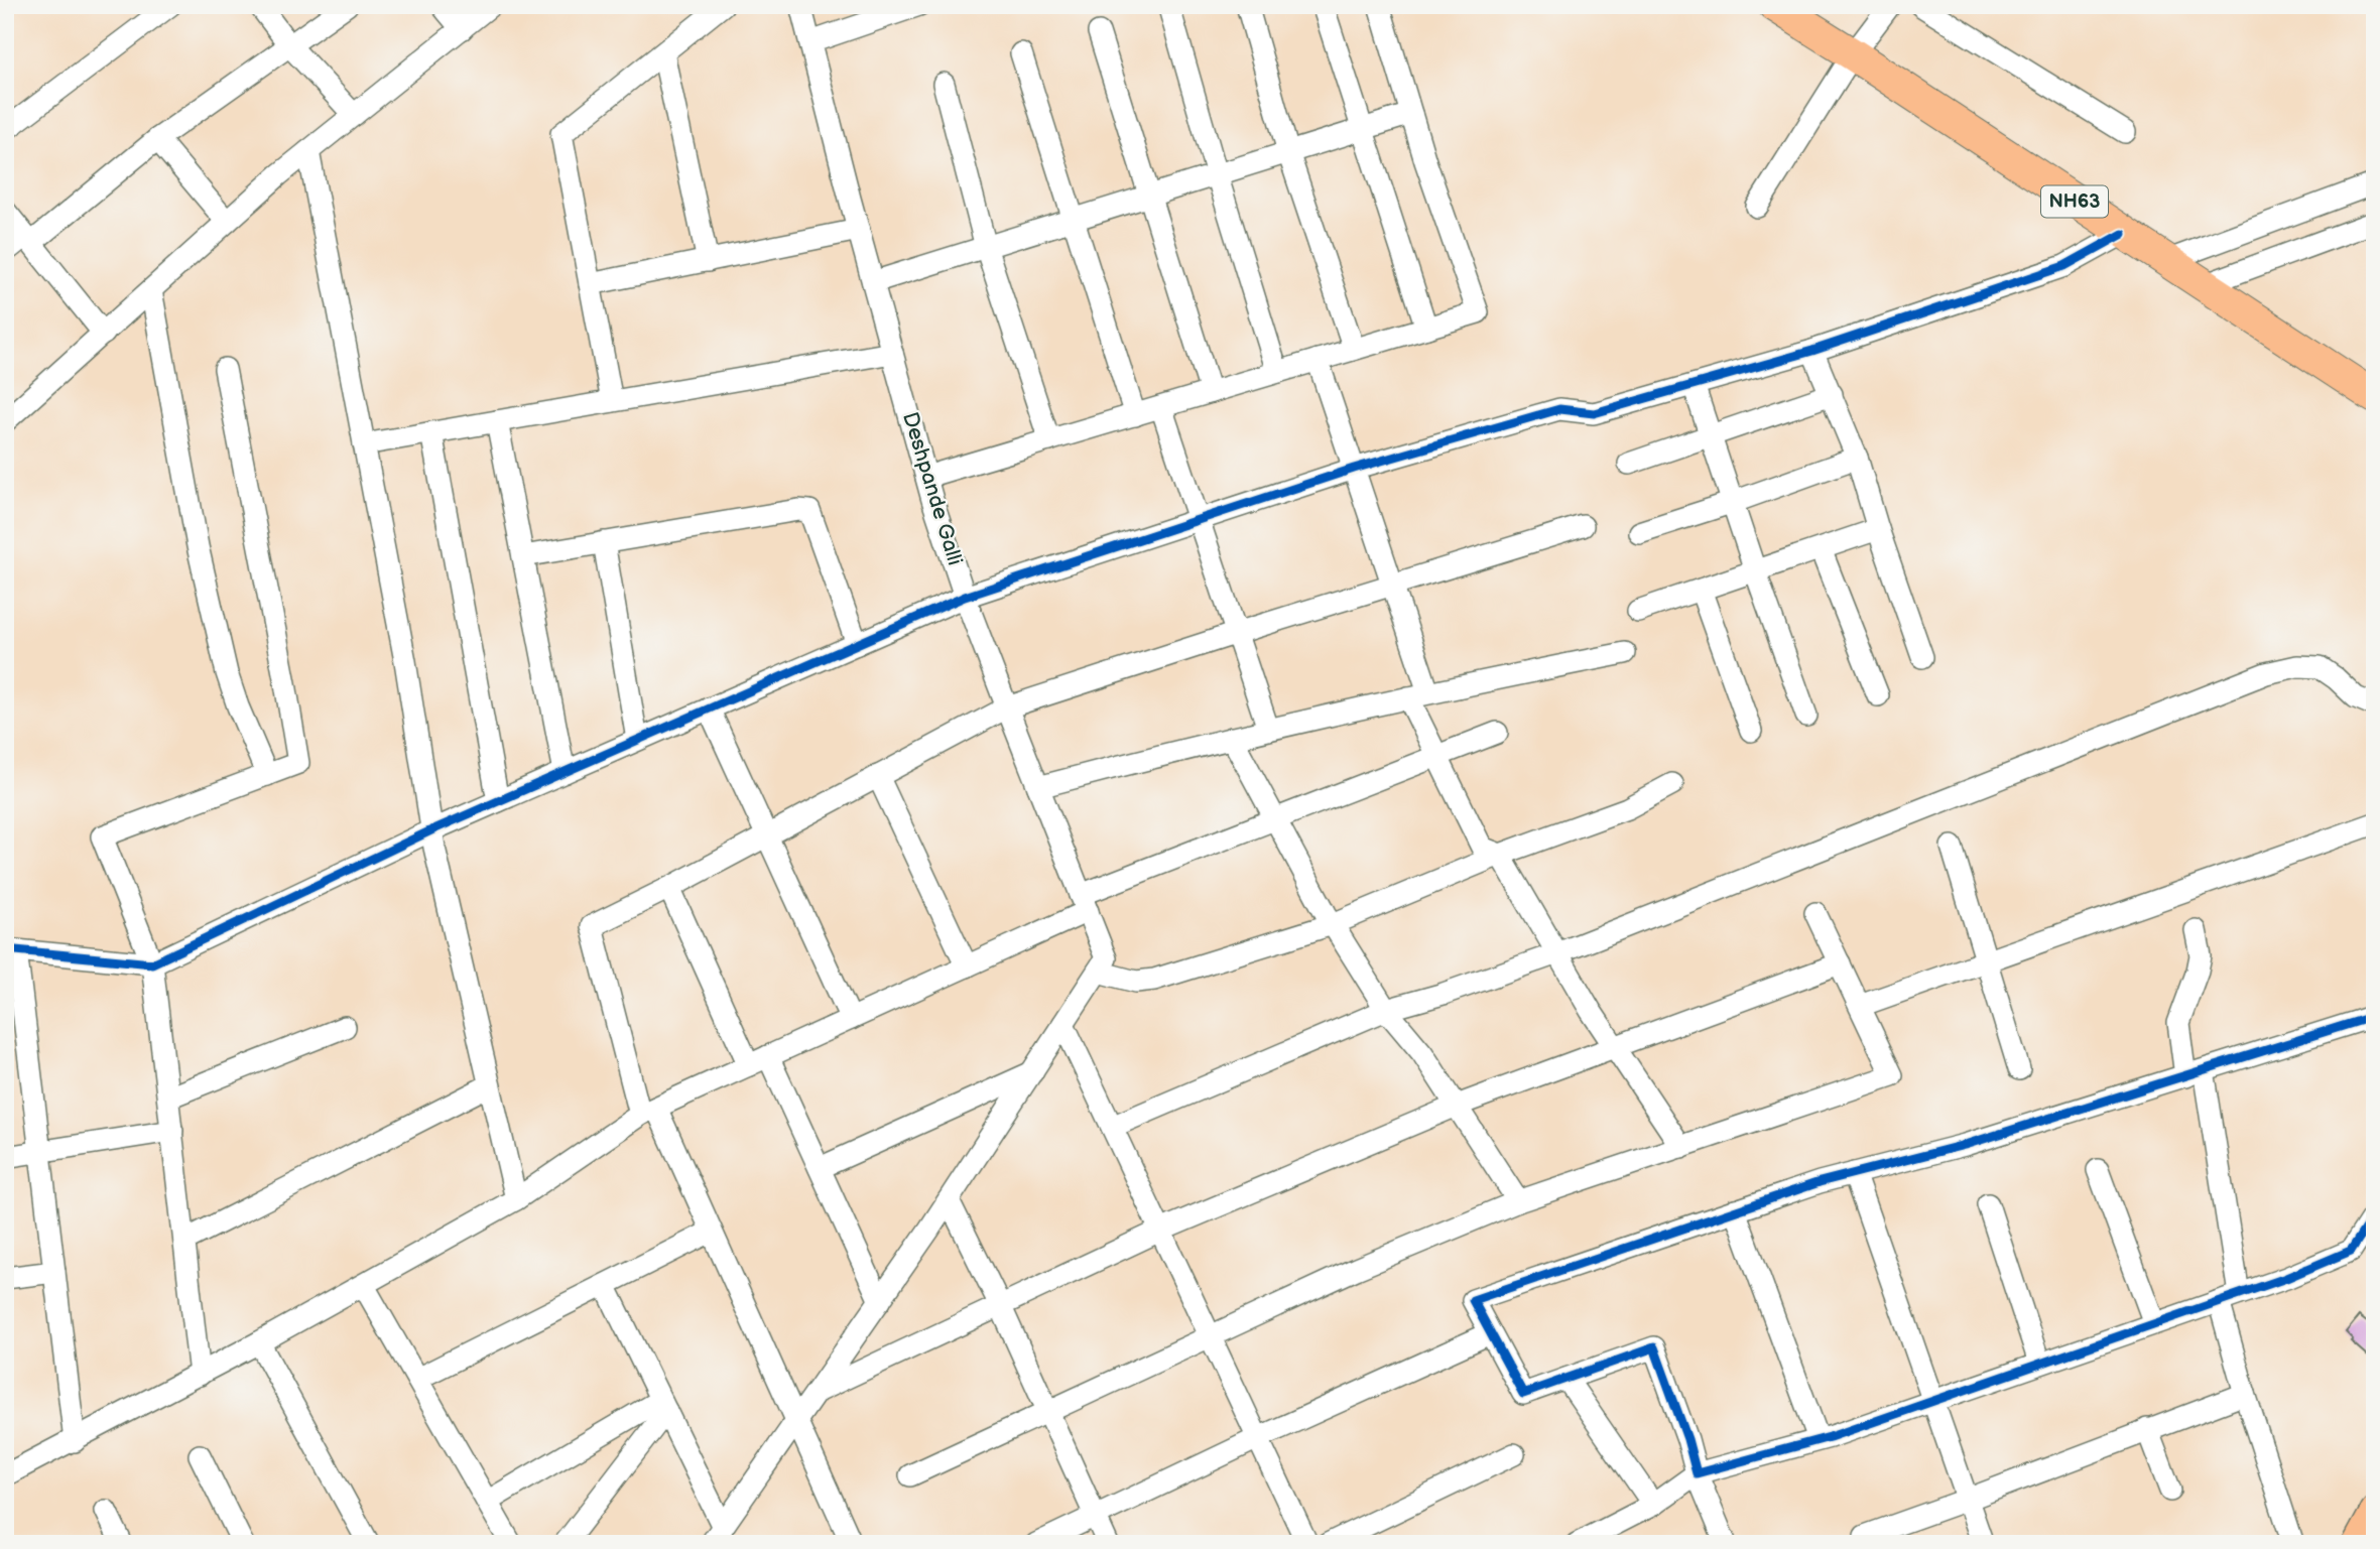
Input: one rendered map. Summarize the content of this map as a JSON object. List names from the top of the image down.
{
  "streets": {
    "highway": ["NH63"],
    "street": ["Deshpande Galli"]
  }
}
